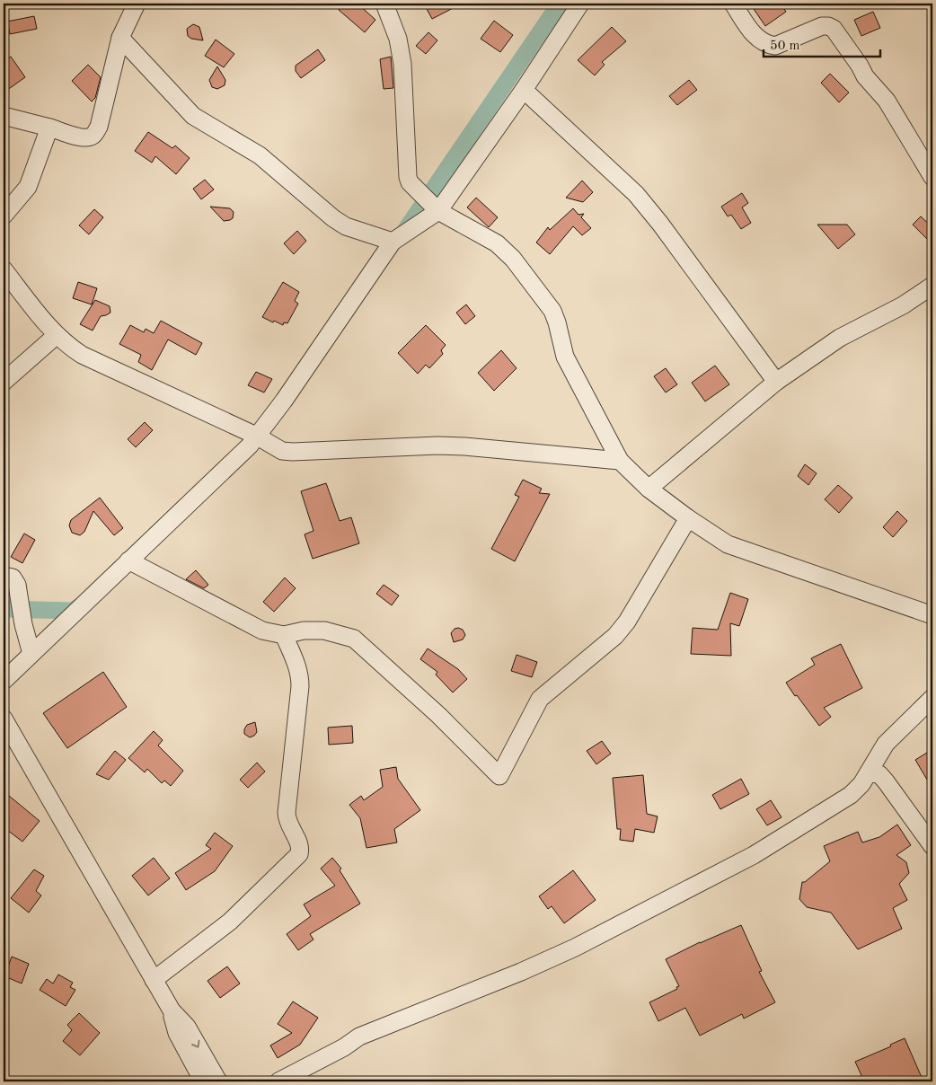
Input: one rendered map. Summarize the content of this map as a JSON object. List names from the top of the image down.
{
  "scale_bar": "50 m"
}
